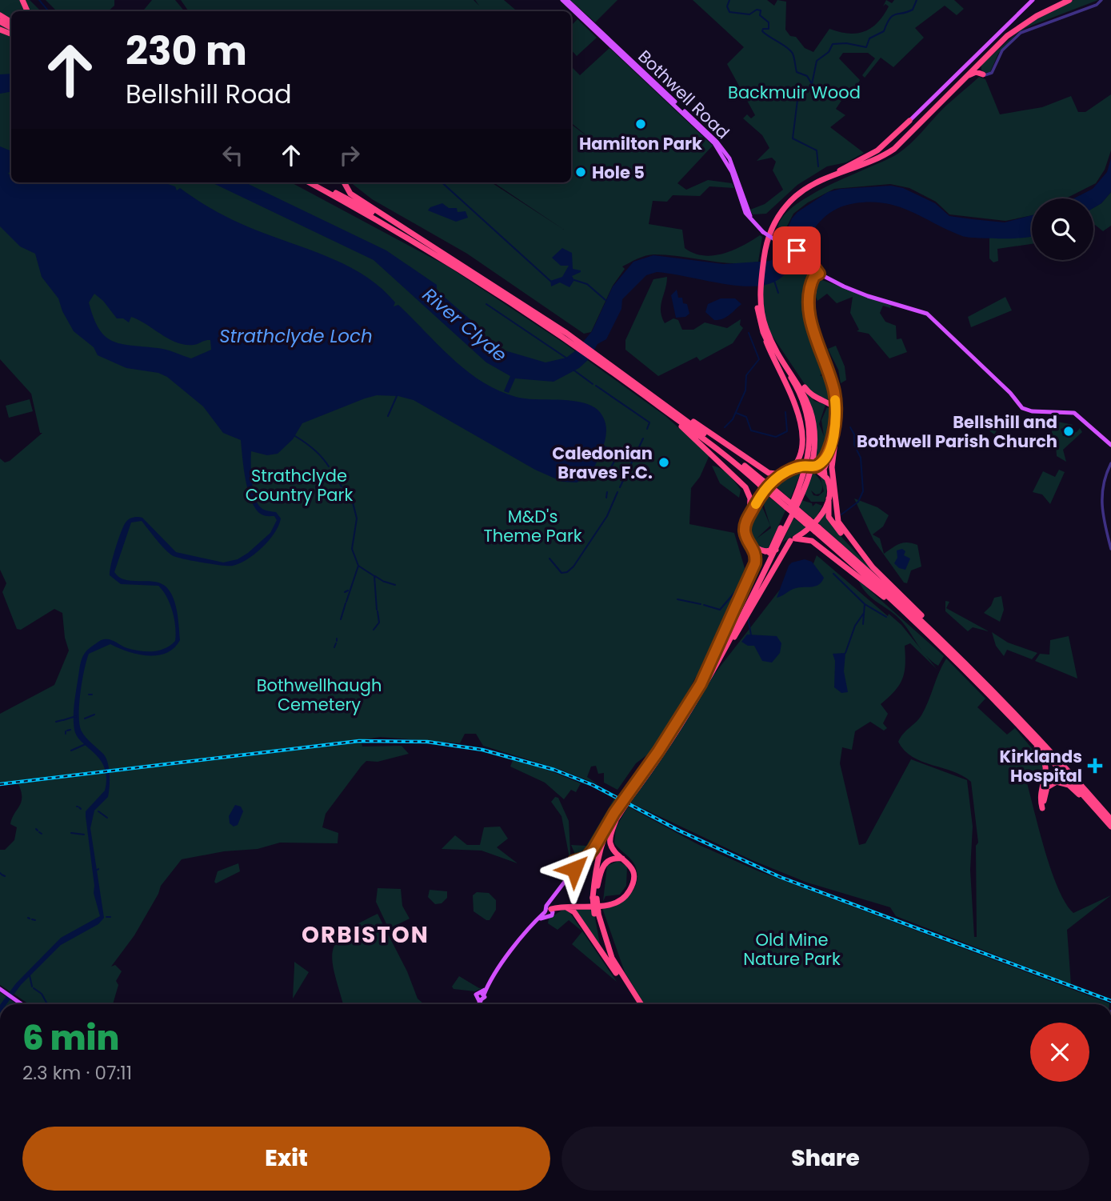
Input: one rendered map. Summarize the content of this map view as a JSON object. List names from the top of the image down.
{
  "streets": {
    "main road": ["Bothwell Road"]
  },
  "districts": ["ORBISTON"],
  "water": ["River Clyde", "Strathclyde Loch"],
  "parks": [
    "Backmuir Wood",
    "Strathclyde Country Park",
    "M&D's Theme Park",
    "Bothwellhaugh Cemetery",
    "Old Mine Nature Park"
  ],
  "places": {
    "other": [
      "Hamilton Park",
      "Hole 5",
      "Bellshill and Bothwell Parish Church",
      "Caledonian Braves F.C."
    ],
    "health": ["Kirklands Hospital"]
  },
  "page": {
    "turn": ["230 m", "Bellshill Road"],
    "heading": ["6 min", "2.3 km · 07:11"],
    "buttons": ["Exit", "Share"]
  }
}
